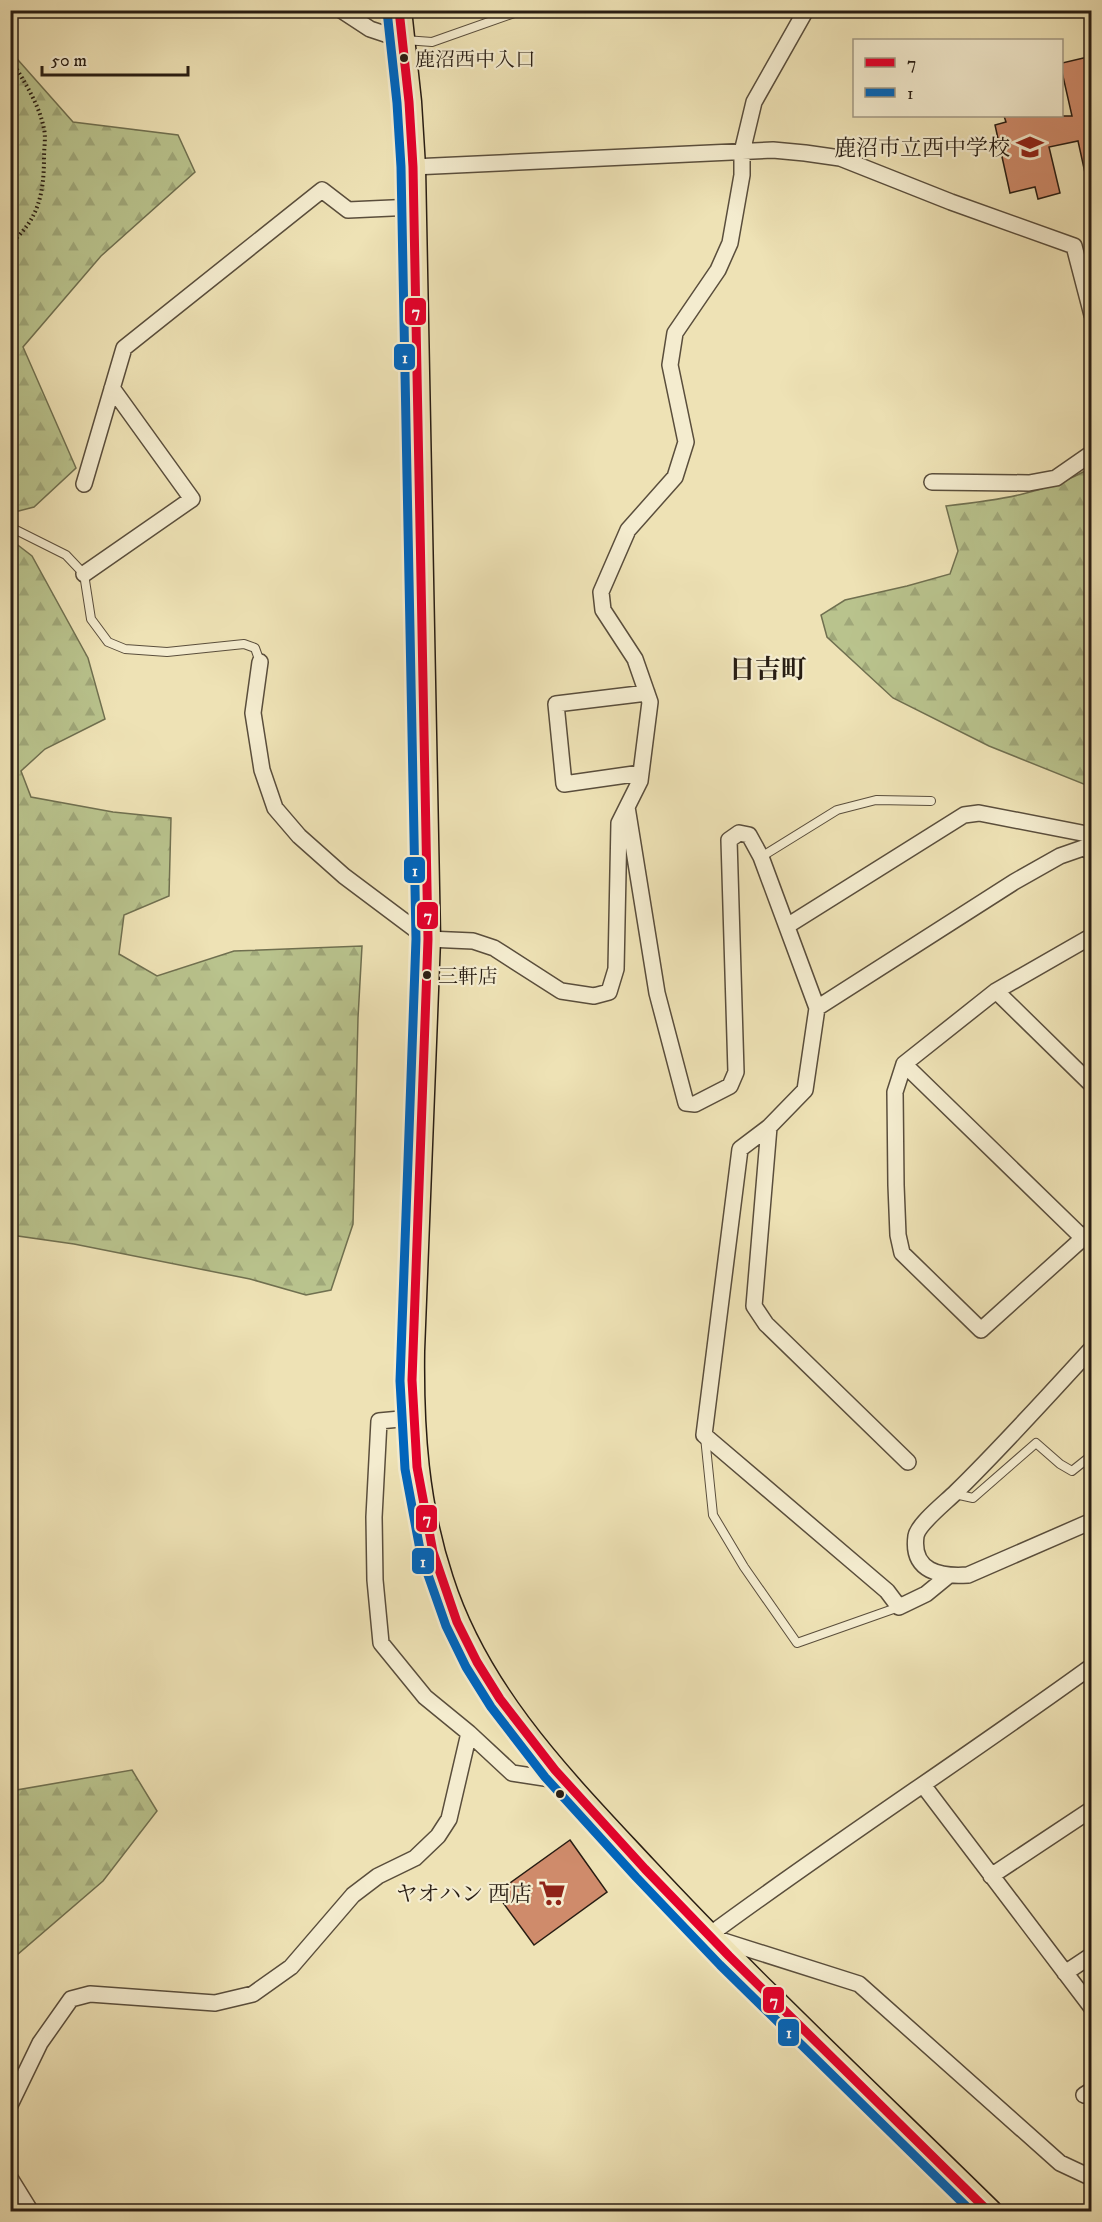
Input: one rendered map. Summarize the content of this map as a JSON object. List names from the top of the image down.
{
  "districts": ["日吉町"],
  "places": {
    "other": ["鹿沼西中入口", "三軒店"],
    "school or university": ["鹿沼市立西中学校"],
    "supermarket": ["ヤオハン 西店"]
  },
  "lines": ["transit line 7", "transit line 1"],
  "legend": ["7", "1"],
  "scale_bar": "50 m"
}
